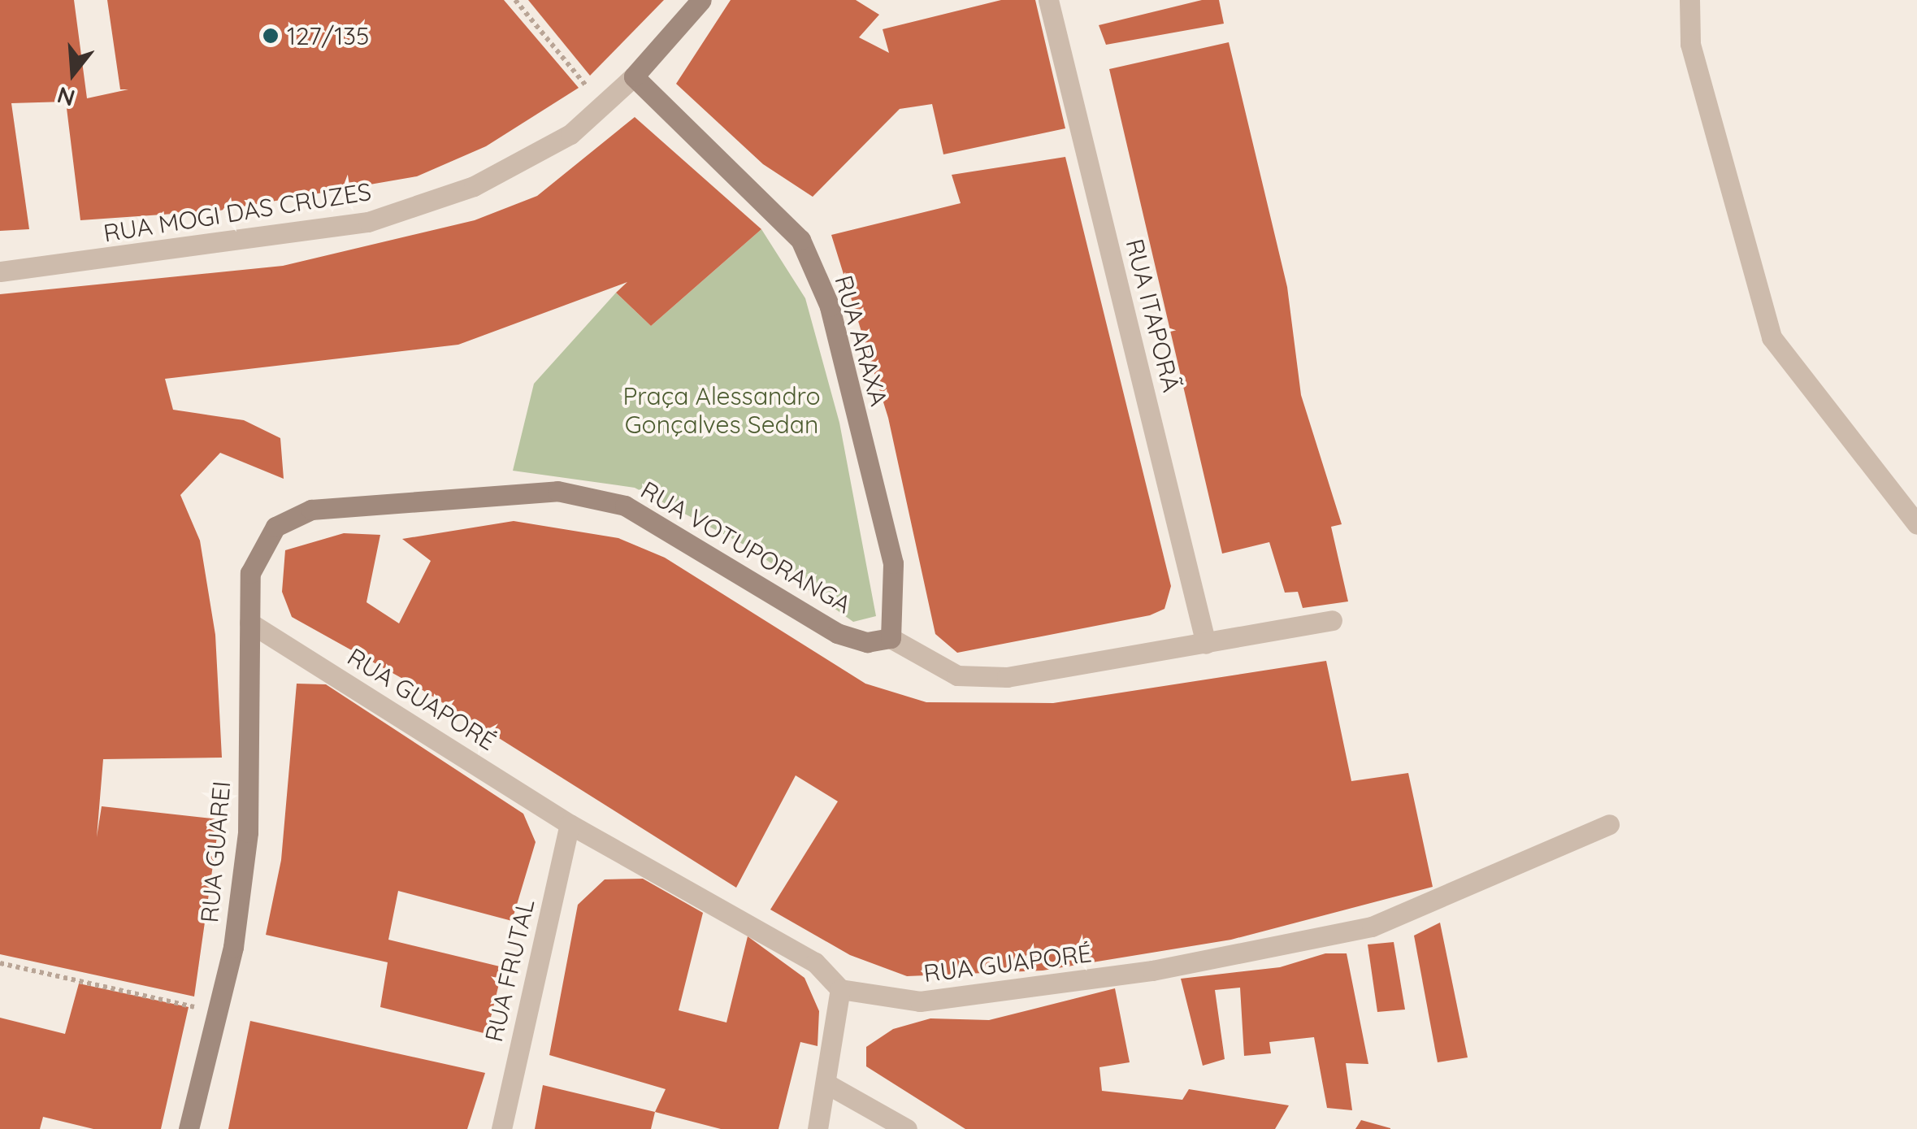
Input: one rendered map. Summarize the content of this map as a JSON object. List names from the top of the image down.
{
  "streets": {
    "street": [
      "RUA MOGI DAS CRUZES",
      "RUA ITAPORÃ",
      "RUA ARAXA",
      "RUA VOTUPORANGA",
      "RUA GUAPORÉ",
      "RUA GUAREI",
      "RUA FRUTAL"
    ]
  },
  "crossings": [
    ["RUA MOGI DAS CRUZES", "RUA ARAXA"],
    ["RUA ITAPORÃ", "RUA VOTUPORANGA"],
    ["RUA ARAXA", "RUA VOTUPORANGA"],
    ["RUA VOTUPORANGA", "RUA GUAREI"],
    ["RUA GUAPORÉ", "RUA GUAREI"],
    ["RUA GUAPORÉ", "RUA FRUTAL"]
  ],
  "parks": ["Praça Alessandro Gonçalves Sedan"],
  "places": ["127/135"],
  "north": "bottom"
}
